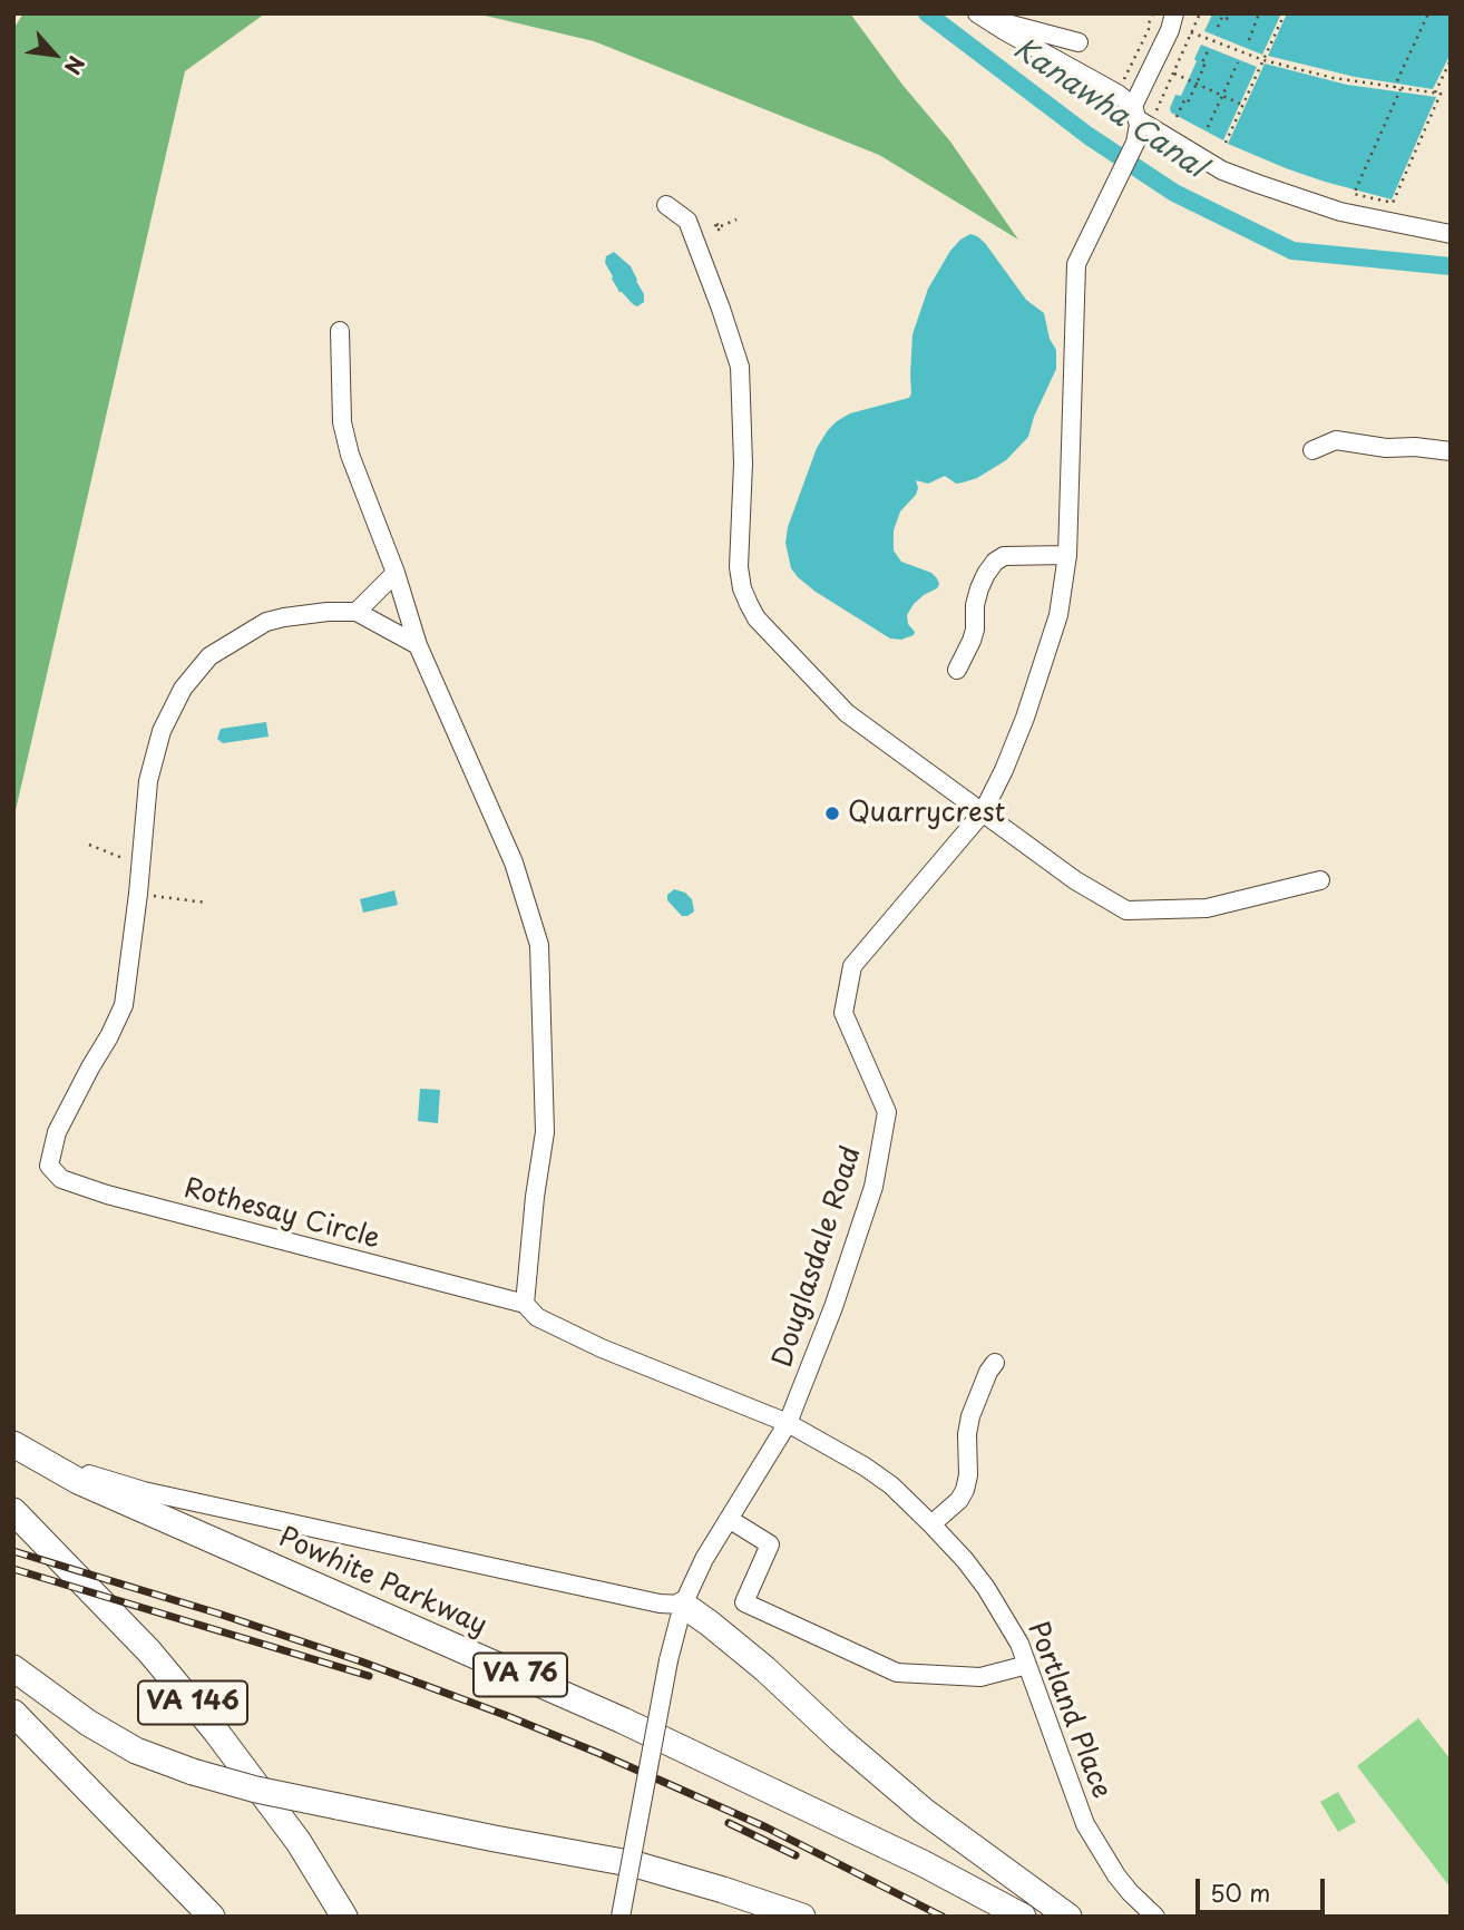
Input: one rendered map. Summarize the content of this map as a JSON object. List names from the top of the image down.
{
  "streets": {
    "highway": ["Powhite Parkway", "VA 76", "VA 146"],
    "street": ["Rothesay Circle", "Douglasdale Road", "Portland Place"]
  },
  "crossings": [
    ["Rothesay Circle", "Portland Place"],
    ["Douglasdale Road", "Portland Place"]
  ],
  "water": ["Kanawha Canal"],
  "places": ["Quarrycrest"],
  "scale_bar": "50 m",
  "north": "bottom right"
}
